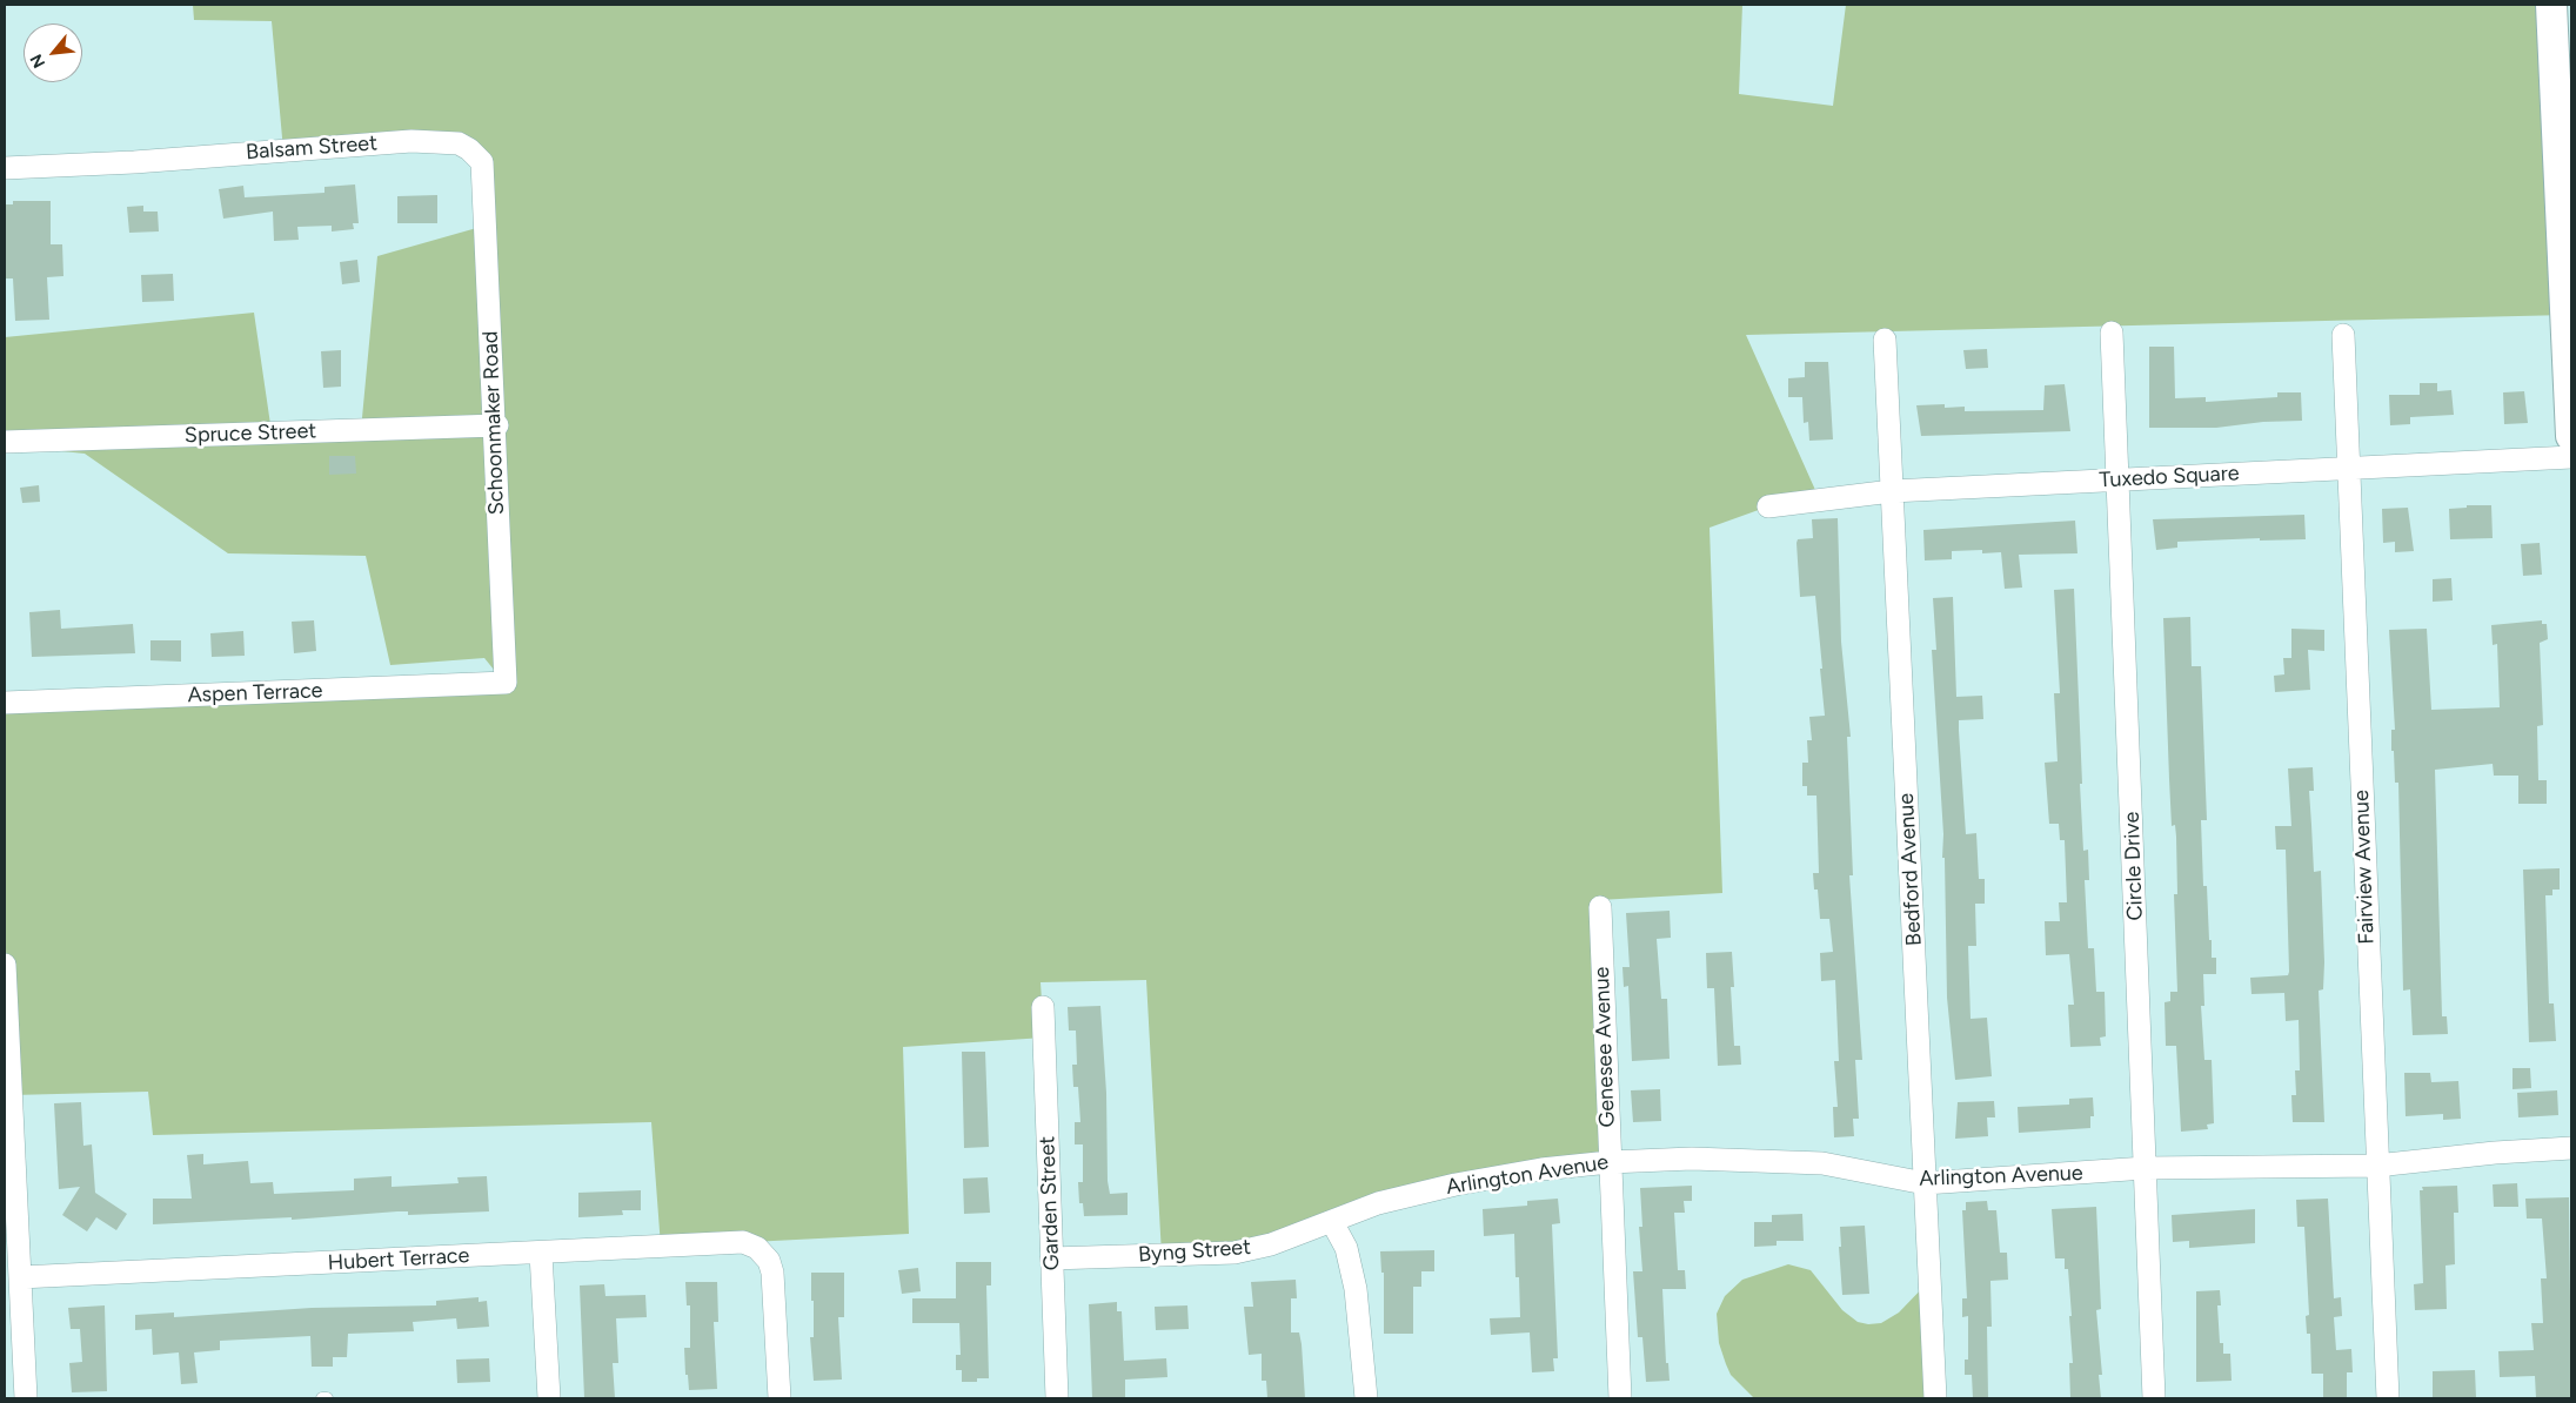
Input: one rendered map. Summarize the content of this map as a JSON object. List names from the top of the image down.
{
  "streets": {
    "street": [
      "Balsam Street",
      "Schoonmaker Road",
      "Spruce Street",
      "Tuxedo Square",
      "Aspen Terrace",
      "Circle Drive",
      "Fairview Avenue",
      "Bedford Avenue",
      "Genesee Avenue",
      "Arlington Avenue",
      "Garden Street",
      "Byng Street",
      "Hubert Terrace"
    ]
  },
  "crossings": [
    ["Balsam Street", "Schoonmaker Road"],
    ["Schoonmaker Road", "Spruce Street"],
    ["Schoonmaker Road", "Aspen Terrace"],
    ["Tuxedo Square", "Circle Drive"],
    ["Tuxedo Square", "Fairview Avenue"],
    ["Tuxedo Square", "Bedford Avenue"],
    ["Circle Drive", "Arlington Avenue"],
    ["Fairview Avenue", "Arlington Avenue"],
    ["Bedford Avenue", "Arlington Avenue"],
    ["Genesee Avenue", "Arlington Avenue"],
    ["Arlington Avenue", "Byng Street"],
    ["Garden Street", "Byng Street"]
  ],
  "north": "bottom left"
}
